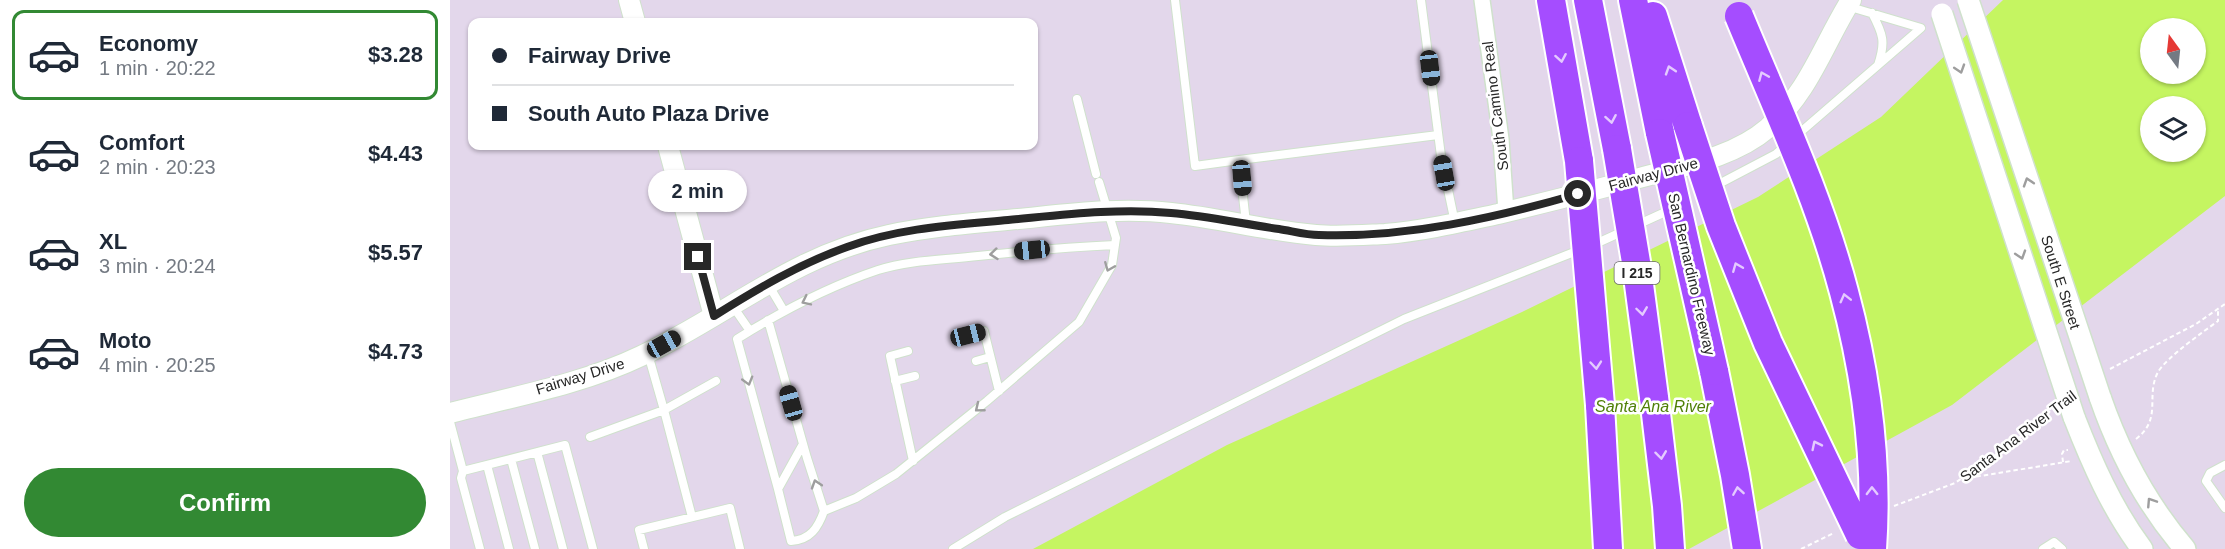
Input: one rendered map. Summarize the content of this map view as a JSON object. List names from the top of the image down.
{
  "streets": {
    "highway": ["I 215", "San Bernardino Freeway"],
    "main road": ["South E Street"],
    "street": ["South Camino Real", "Fairway Drive"],
    "path": ["Santa Ana River Trail"]
  },
  "crossings": [
    ["South Camino Real", "Fairway Drive"],
    ["South E Street", "Santa Ana River Trail"]
  ],
  "water": ["Santa Ana River"],
  "north": "top",
  "page": {
    "list": [
      {
        "name": "Economy",
        "note": "1 min · 20:22",
        "value": "$3.28"
      },
      {
        "name": "Comfort",
        "note": "2 min · 20:23",
        "value": "$4.43"
      },
      {
        "name": "XL",
        "note": "3 min · 20:24",
        "value": "$5.57"
      },
      {
        "name": "Moto",
        "note": "4 min · 20:25",
        "value": "$4.73"
      }
    ],
    "banner": ["Fairway Drive", "South Auto Plaza Drive"],
    "bubble": "2 min",
    "buttons": "Confirm"
  }
}
